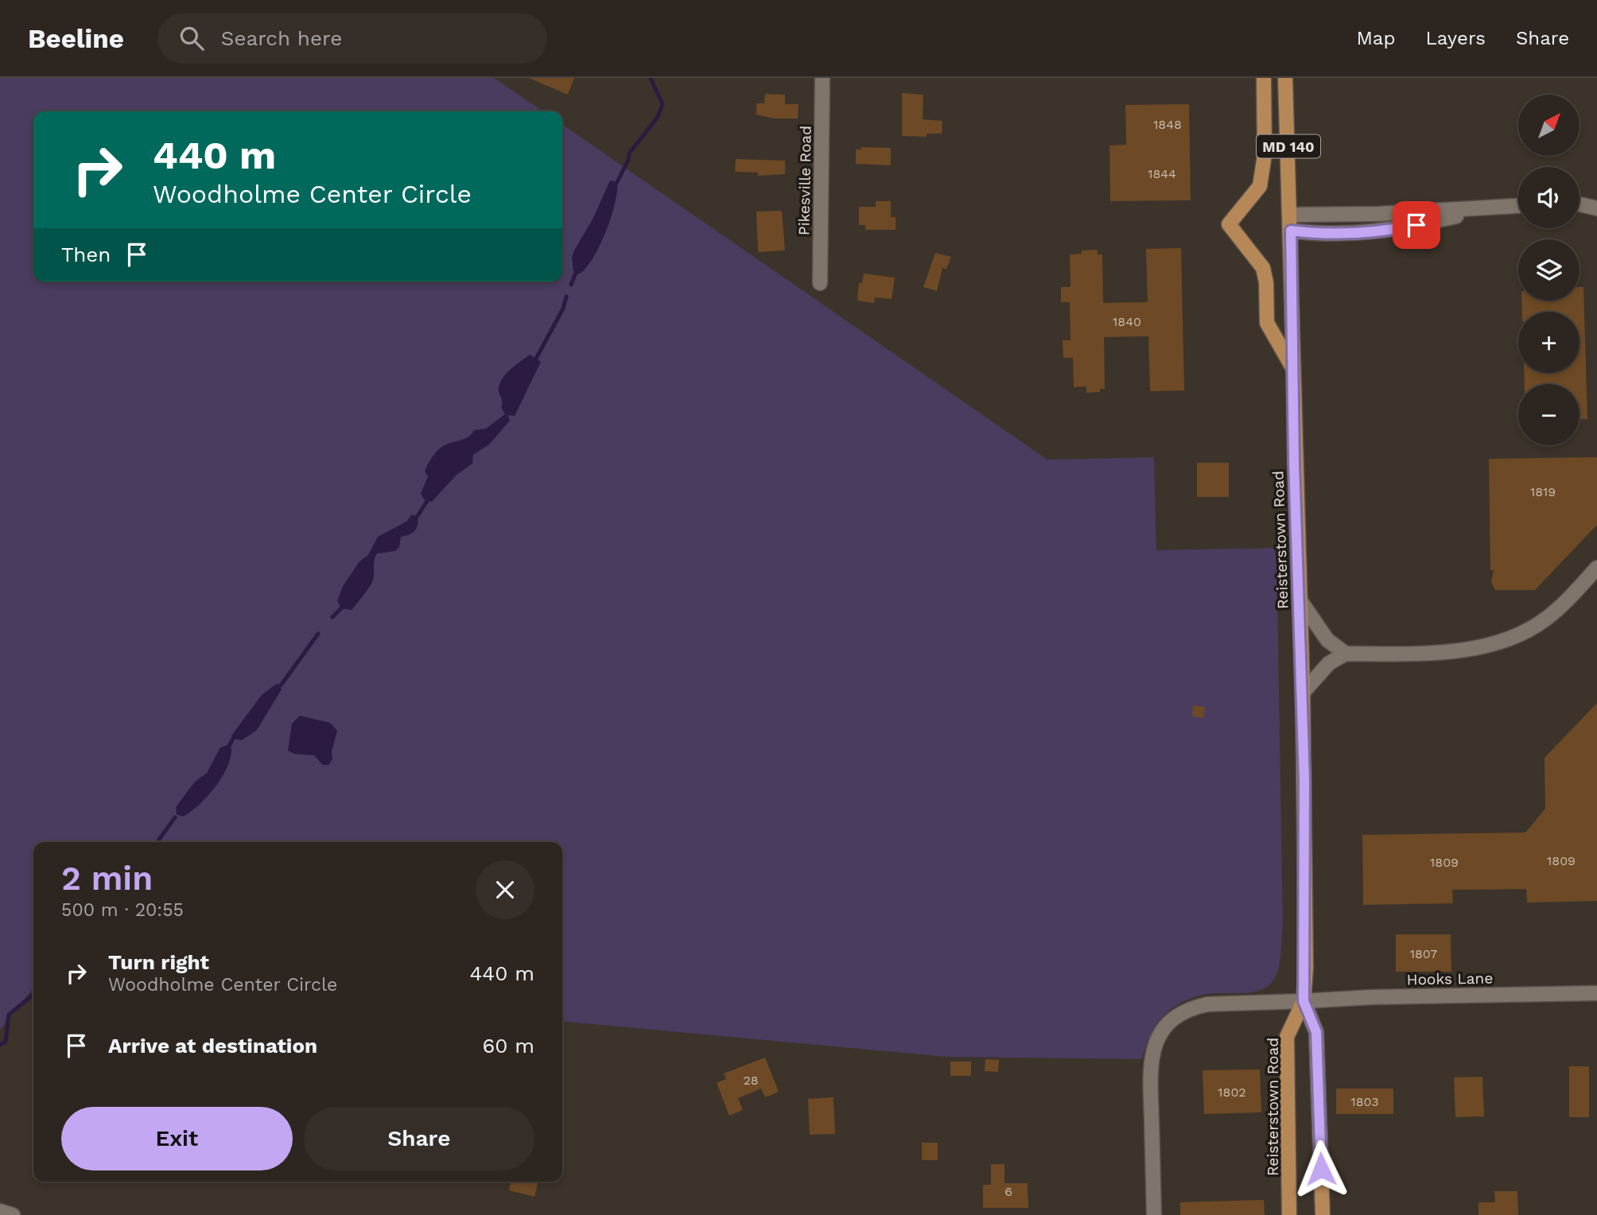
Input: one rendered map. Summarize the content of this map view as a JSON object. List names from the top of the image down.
{
  "streets": {
    "main road": ["MD 140", "Reisterstown Road"],
    "street": ["Pikesville Road", "Hooks Lane"]
  },
  "crossings": [
    ["Reisterstown Road", "Hooks Lane"]
  ],
  "house_numbers": [
    "1848",
    "1844",
    "1840",
    "1819",
    "1809",
    "1809",
    "1807",
    "28",
    "1802",
    "1803",
    "6"
  ],
  "north": "top right",
  "page": {
    "header": "Beeline",
    "search": "Search here",
    "nav": ["Map", "Layers", "Share"],
    "map_buttons": ["+", "−"],
    "turn": ["440 m", "Woodholme Center Circle"],
    "then": "Then",
    "heading": ["2 min", "500 m · 20:55"],
    "list": [
      {
        "name": "Turn right",
        "note": "Woodholme Center Circle",
        "value": "440 m"
      },
      {
        "name": "Arrive at destination",
        "value": "60 m"
      }
    ],
    "buttons": ["Exit", "Share"]
  }
}
